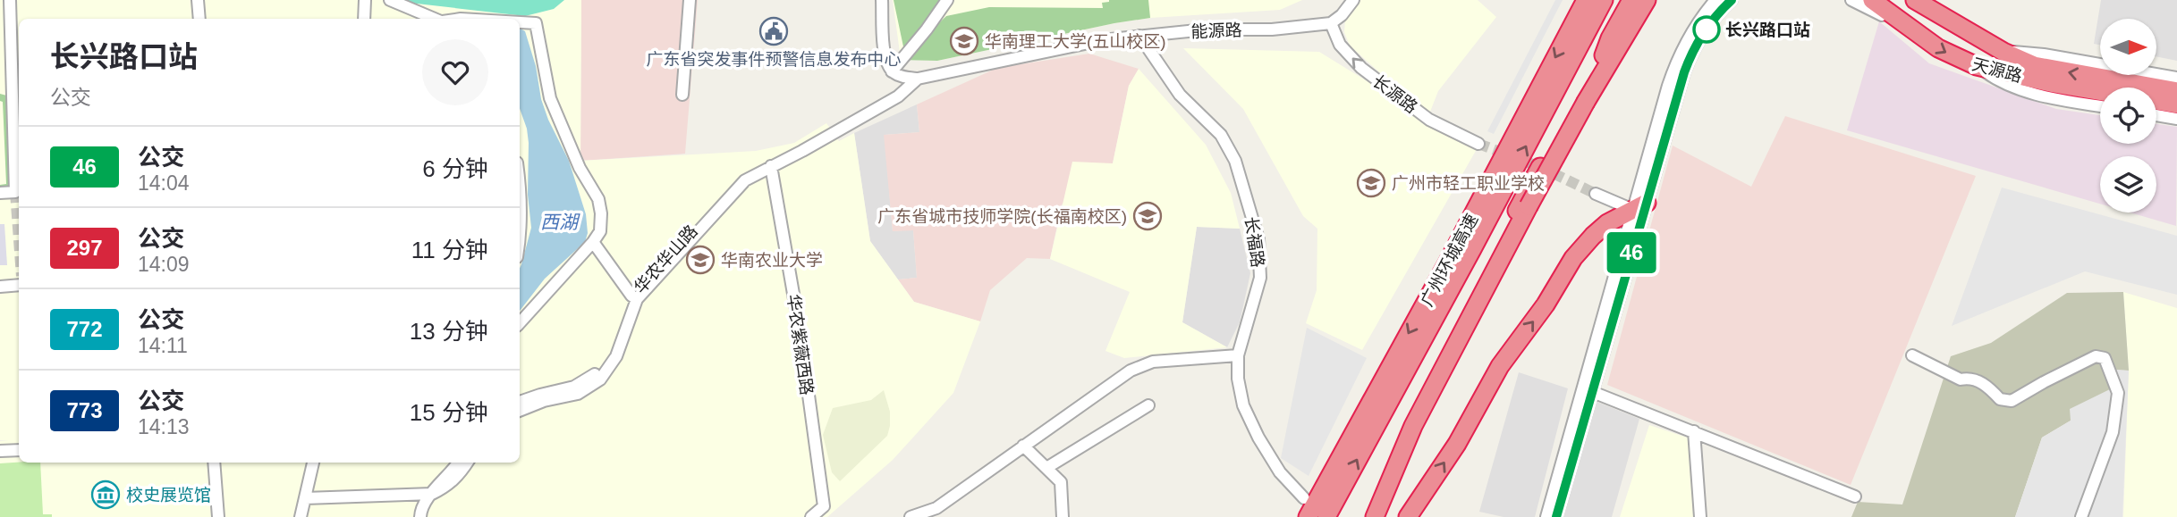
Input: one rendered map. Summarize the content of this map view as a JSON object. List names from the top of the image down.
{
  "streets": {
    "highway": ["天源路", "广州环城高速"],
    "street": [
      "能源路",
      "长源路",
      "长福路",
      "华农华山路",
      "华农紫薇西路"
    ]
  },
  "crossings": [
    ["能源路", "长源路"],
    ["能源路", "长福路"],
    ["能源路", "华农华山路"],
    ["华农华山路", "华农紫薇西路"]
  ],
  "one_way": ["长源路"],
  "water": ["西湖"],
  "places": {
    "other": ["长兴路口站"],
    "public building": ["广东省突发事件预警信息发布中心"],
    "school or university": [
      "华南理工大学(五山校区)",
      "广州市轻工职业学校",
      "广东省城市技师学院(长福南校区)",
      "华南农业大学"
    ],
    "museum": ["校史展览馆"]
  },
  "lines": ["bus line 46"],
  "north": "right",
  "page": {
    "on_map": "46",
    "heading": ["长兴路口站", "公交"],
    "list": [
      {
        "mark": "46",
        "name": "公交",
        "note": "14:04",
        "value": "6 分钟"
      },
      {
        "mark": "297",
        "name": "公交",
        "note": "14:09",
        "value": "11 分钟"
      },
      {
        "mark": "772",
        "name": "公交",
        "note": "14:11",
        "value": "13 分钟"
      },
      {
        "mark": "773",
        "name": "公交",
        "note": "14:13",
        "value": "15 分钟"
      }
    ]
  }
}
